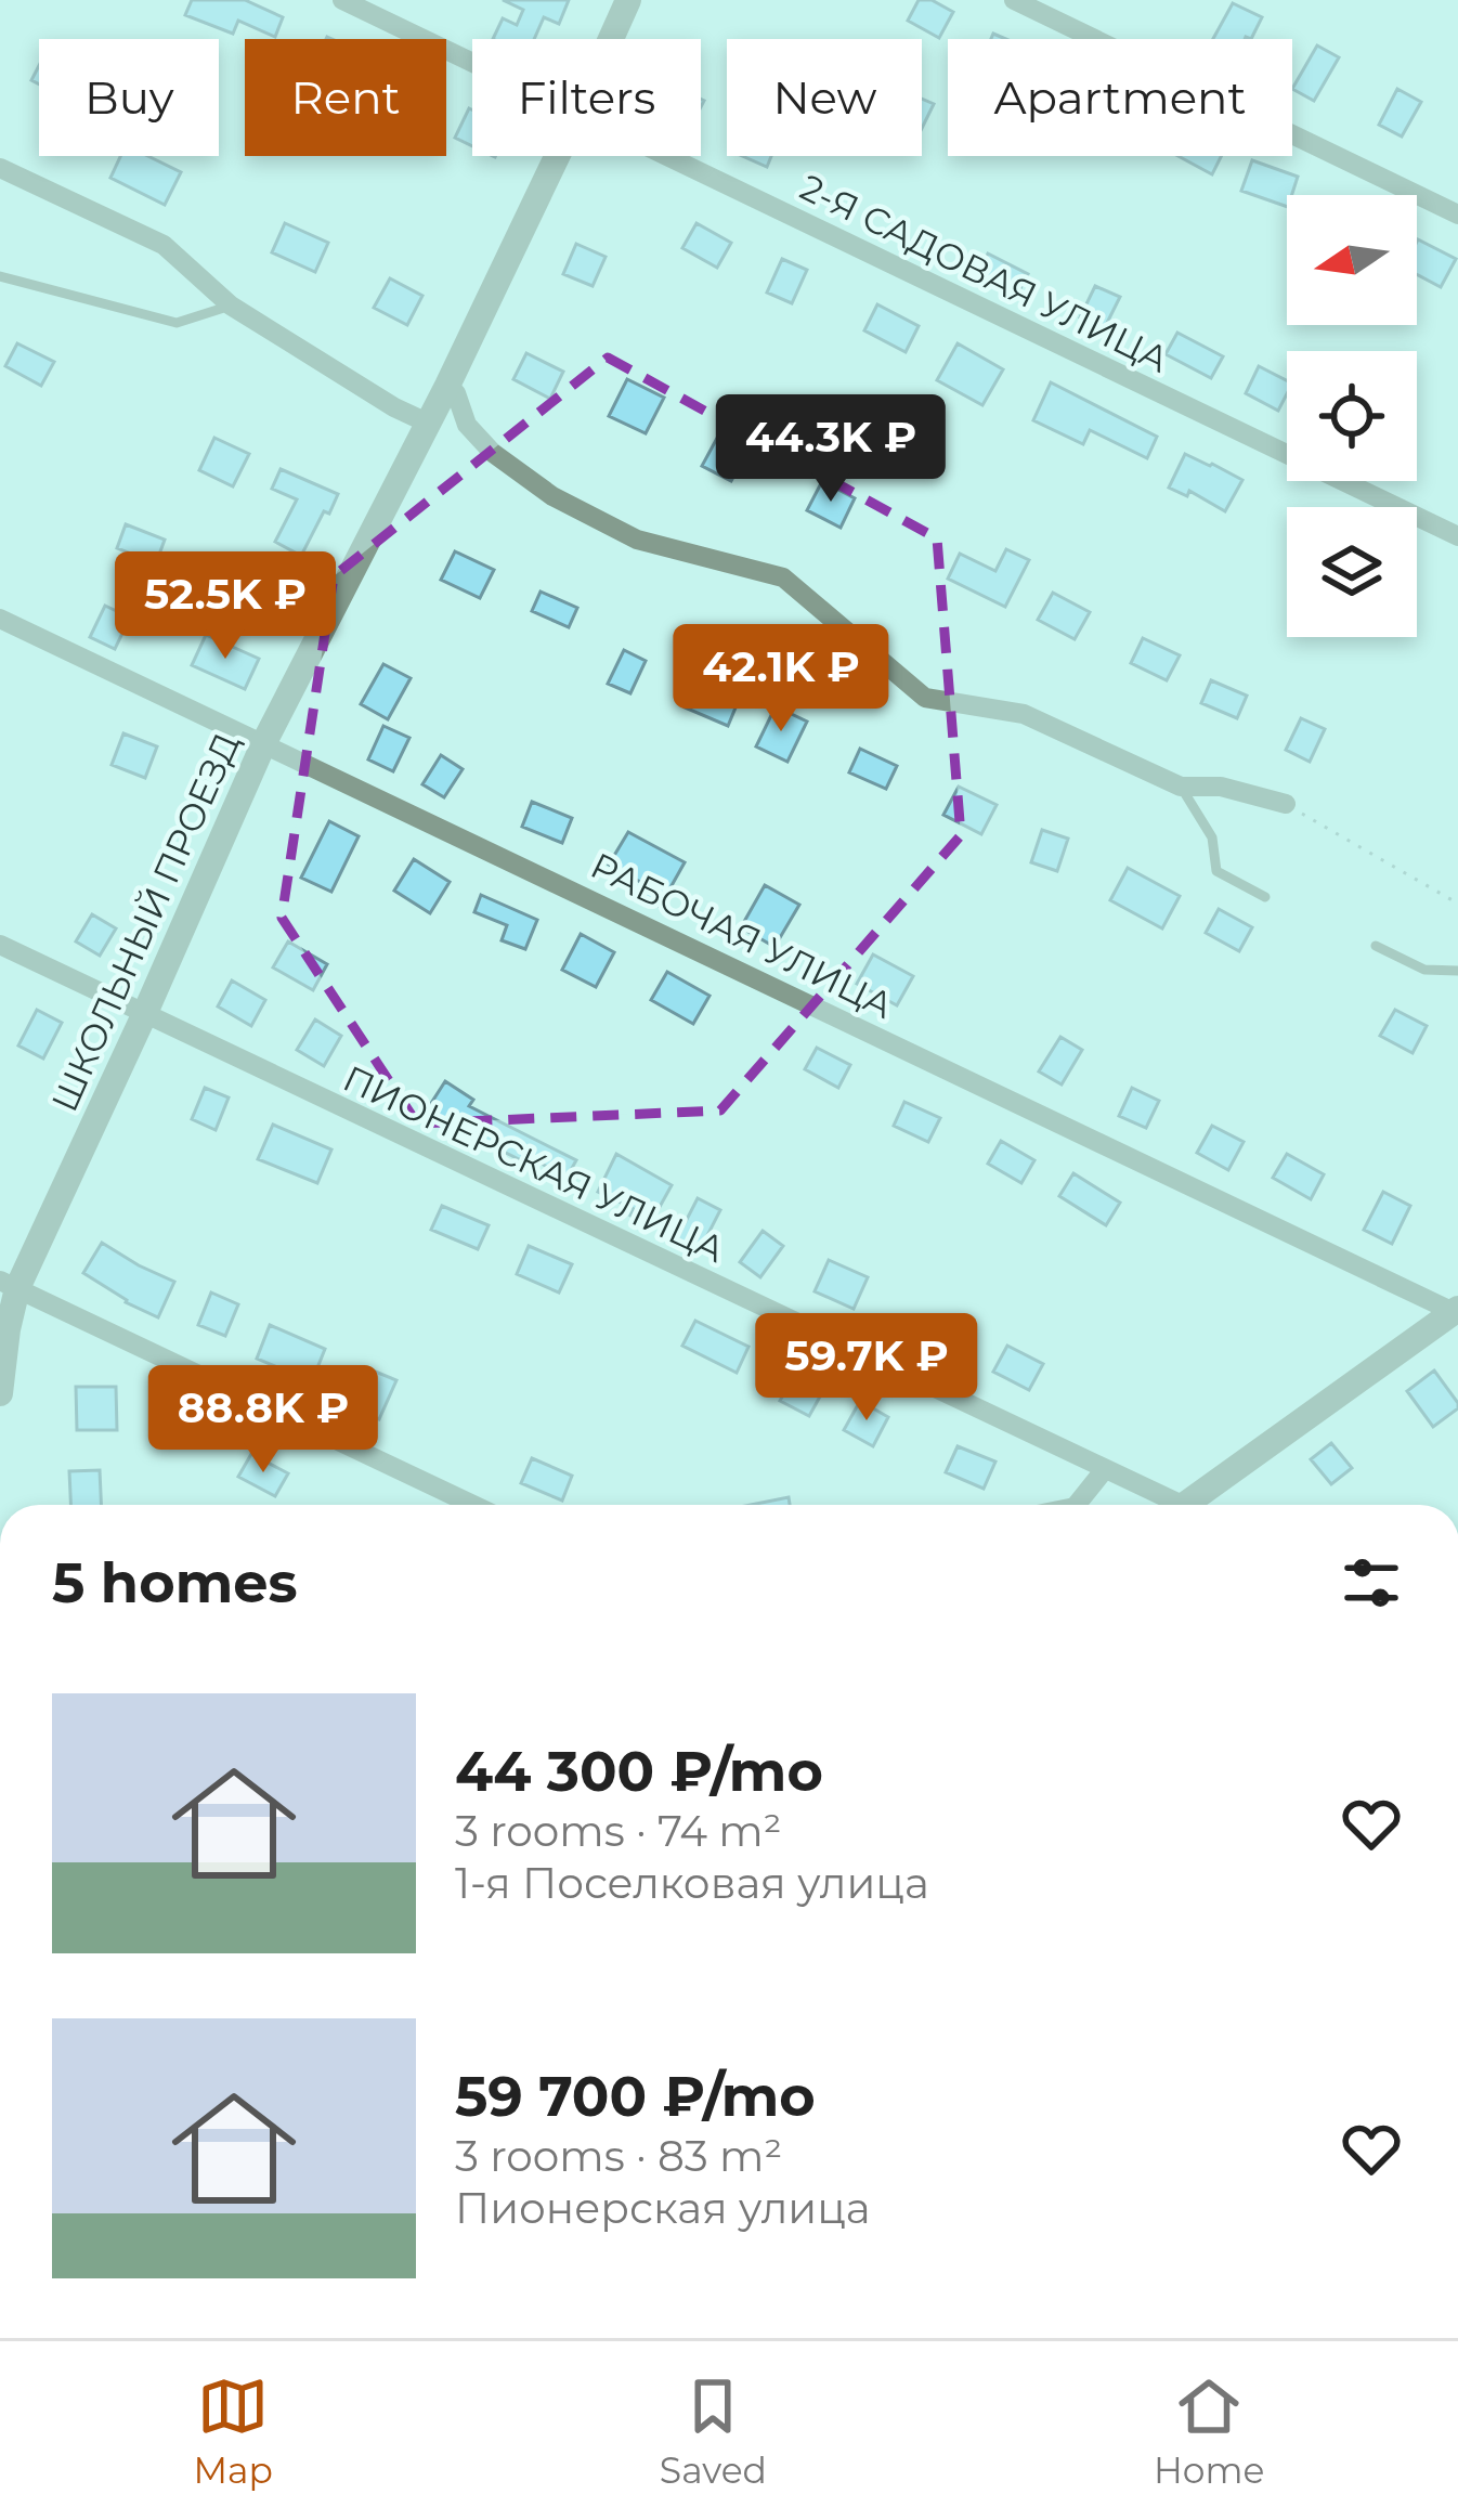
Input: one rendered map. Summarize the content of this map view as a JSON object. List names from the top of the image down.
{
  "streets": {
    "street": [
      "2-Я САДОВАЯ УЛИЦА",
      "ШКОЛЬНЫЙ ПРОЕЗД",
      "РАБОЧАЯ УЛИЦА",
      "ПИОНЕРСКАЯ УЛИЦА"
    ]
  },
  "crossings": [
    ["ШКОЛЬНЫЙ ПРОЕЗД", "РАБОЧАЯ УЛИЦА"],
    ["ШКОЛЬНЫЙ ПРОЕЗД", "ПИОНЕРСКАЯ УЛИЦА"]
  ],
  "north": "left",
  "page": {
    "chip": [
      "Buy",
      "Rent",
      "Filters",
      "New",
      "Apartment"
    ],
    "price": [
      "44.3K ₽",
      "52.5K ₽",
      "42.1K ₽",
      "59.7K ₽",
      "88.8K ₽"
    ],
    "heading": "5 homes",
    "list": [
      {
        "name": "44 300 ₽/mo",
        "note": "3 rooms · 74 m² · 1-я Поселковая улица"
      },
      {
        "name": "59 700 ₽/mo",
        "note": "3 rooms · 83 m² · Пионерская улица"
      }
    ],
    "tabs": ["Map", "Saved", "Home"]
  }
}
